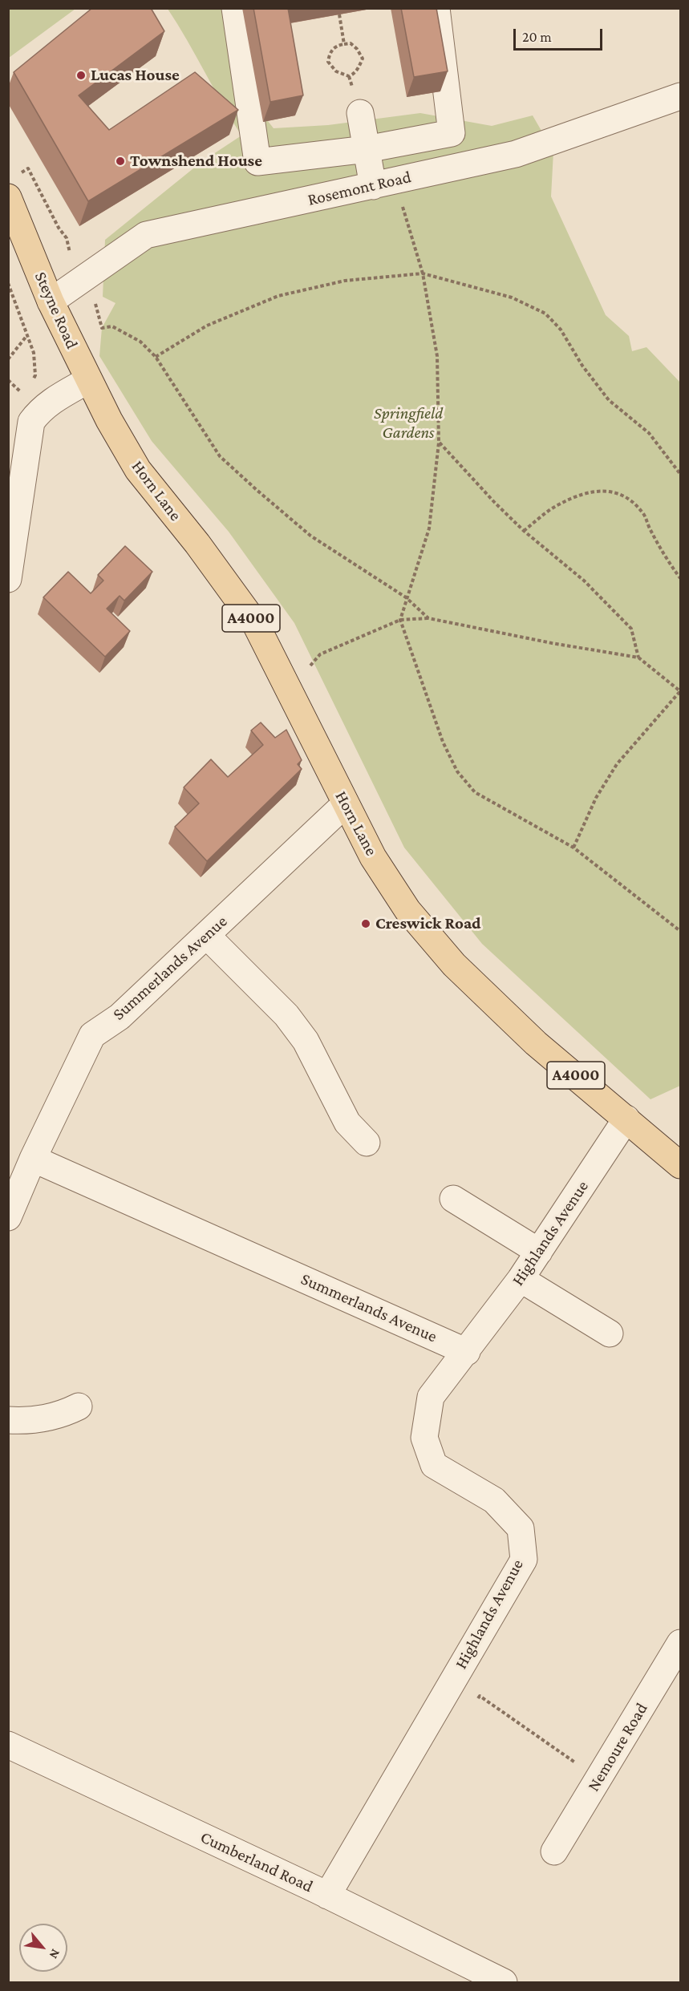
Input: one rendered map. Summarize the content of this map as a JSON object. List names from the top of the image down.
{
  "streets": {
    "main road": ["Steyne Road", "Horn Lane", "A4000"],
    "street": [
      "Rosemont Road",
      "Summerlands Avenue",
      "Highlands Avenue",
      "Nemoure Road",
      "Cumberland Road"
    ]
  },
  "crossings": [
    ["Rosemont Road", "Steyne Road"],
    ["Steyne Road", "Horn Lane"],
    ["Horn Lane", "Summerlands Avenue"],
    ["Horn Lane", "Highlands Avenue"],
    ["Summerlands Avenue", "Highlands Avenue"],
    ["Highlands Avenue", "Cumberland Road"]
  ],
  "parks": ["Springfield Gardens"],
  "places": ["Lucas House", "Townshend House", "Creswick Road"],
  "scale_bar": "20 m",
  "north": "bottom right"
}
